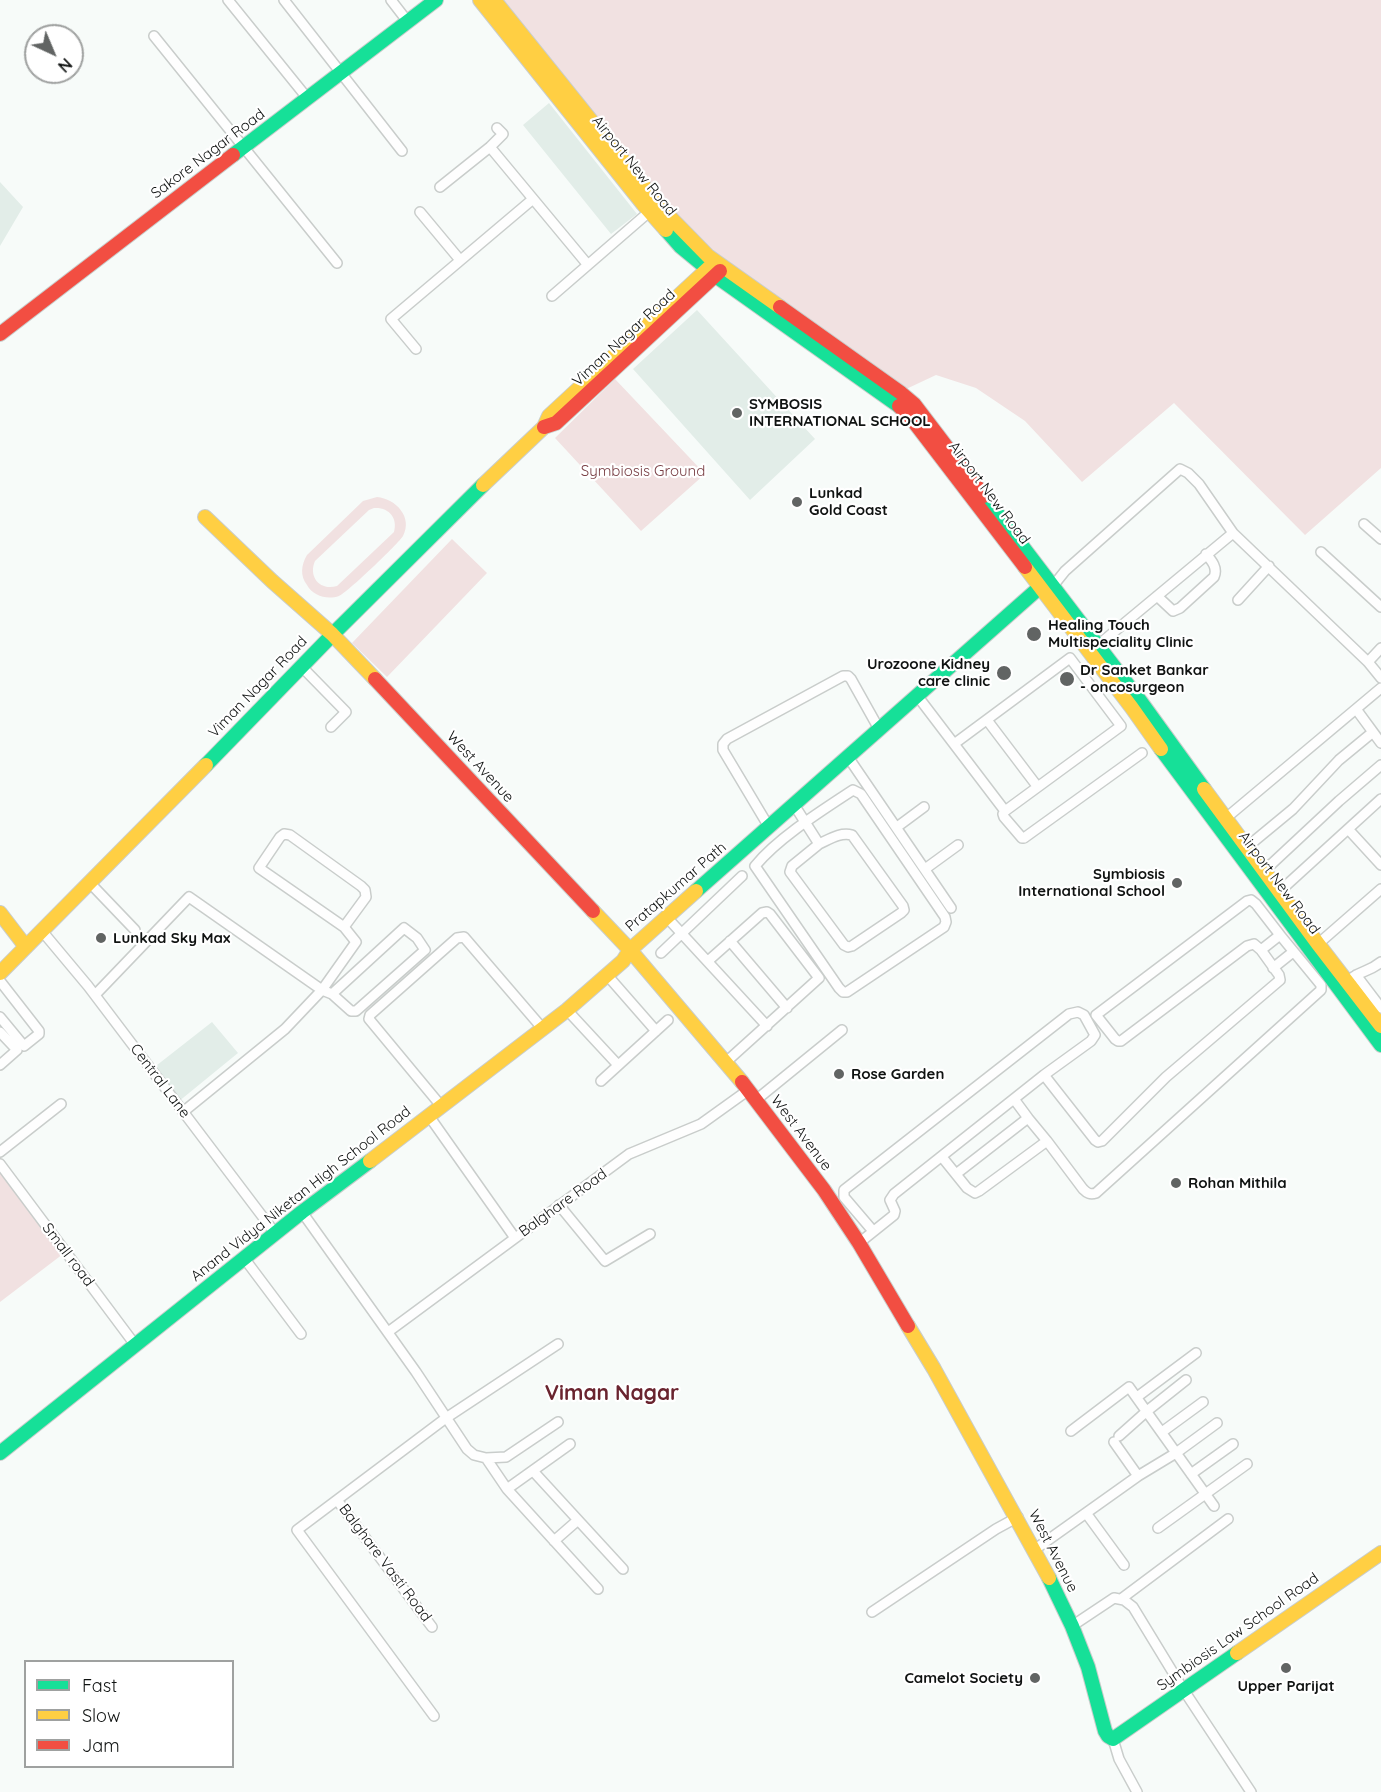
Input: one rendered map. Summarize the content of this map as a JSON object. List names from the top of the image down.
{
  "streets": {
    "street": [
      "Sakore Nagar Road",
      "Airport New Road",
      "Viman Nagar Road",
      "West Avenue",
      "Pratapkumar Path",
      "Central Lane",
      "Anand Vidya Niketan High School Road",
      "Balghare Road",
      "Small road",
      "Balghare Vasti Road",
      "Symbiosis Law School Road"
    ]
  },
  "crossings": [
    ["Airport New Road", "Viman Nagar Road"],
    ["Airport New Road", "Pratapkumar Path"],
    ["Viman Nagar Road", "West Avenue"],
    ["Viman Nagar Road", "Central Lane"],
    ["West Avenue", "Pratapkumar Path"],
    ["West Avenue", "Anand Vidya Niketan High School Road"],
    ["West Avenue", "Balghare Road"],
    ["West Avenue", "Symbiosis Law School Road"],
    ["Pratapkumar Path", "Anand Vidya Niketan High School Road"],
    ["Central Lane", "Anand Vidya Niketan High School Road"],
    ["Anand Vidya Niketan High School Road", "Small road"]
  ],
  "districts": ["Viman Nagar"],
  "parks": ["Symbiosis Ground"],
  "places": [
    "SYMBOSIS INTERNATIONAL SCHOOL",
    "Lunkad Gold Coast",
    "Healing Touch Multispeciality Clinic",
    "Urozoone Kidney care clinic",
    "Dr Sanket Bankar - oncosurgeon",
    "Symbiosis International School",
    "Lunkad Sky Max",
    "Rose Garden",
    "Rohan Mithila",
    "Upper Parijat",
    "Camelot Society"
  ],
  "legend": ["Fast", "Slow", "Jam"],
  "north": "bottom right"
}
